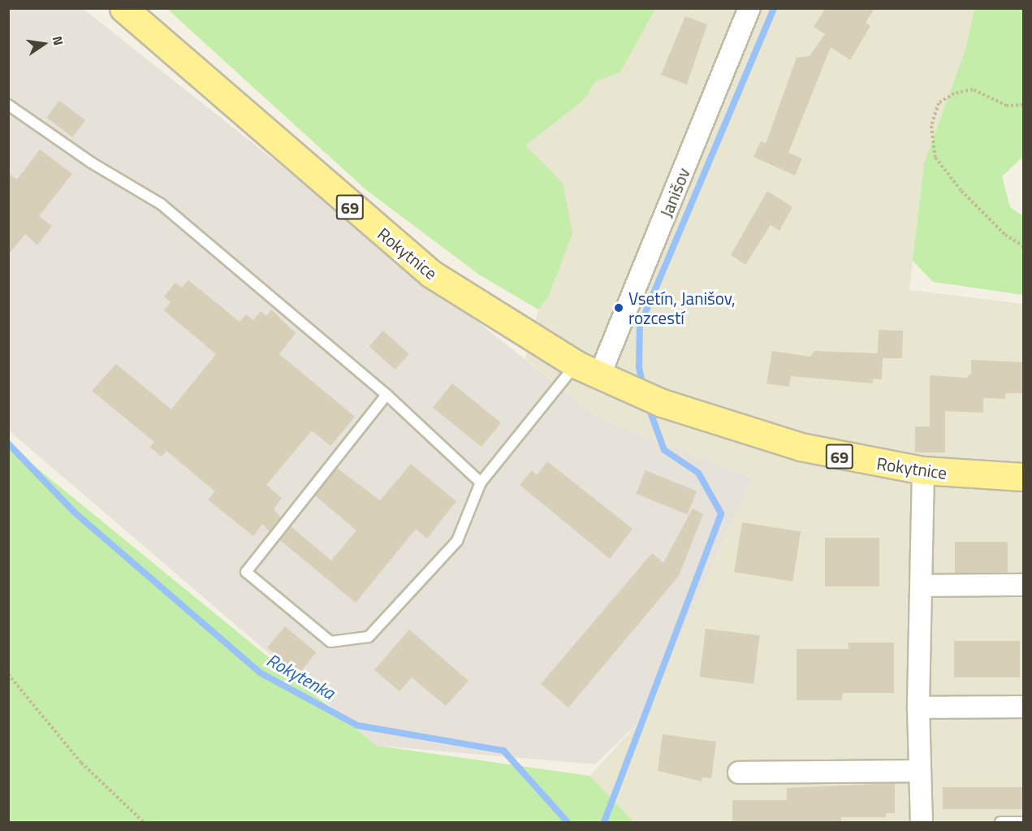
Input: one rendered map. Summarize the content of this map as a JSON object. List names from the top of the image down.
{
  "streets": {
    "main road": ["69", "Rokytnice"],
    "street": ["Janišov"]
  },
  "crossings": [
    ["Janišov", "Rokytnice"]
  ],
  "water": ["Rokytenka"],
  "places": ["Vsetín, Janišov, rozcestí"],
  "north": "right"
}
